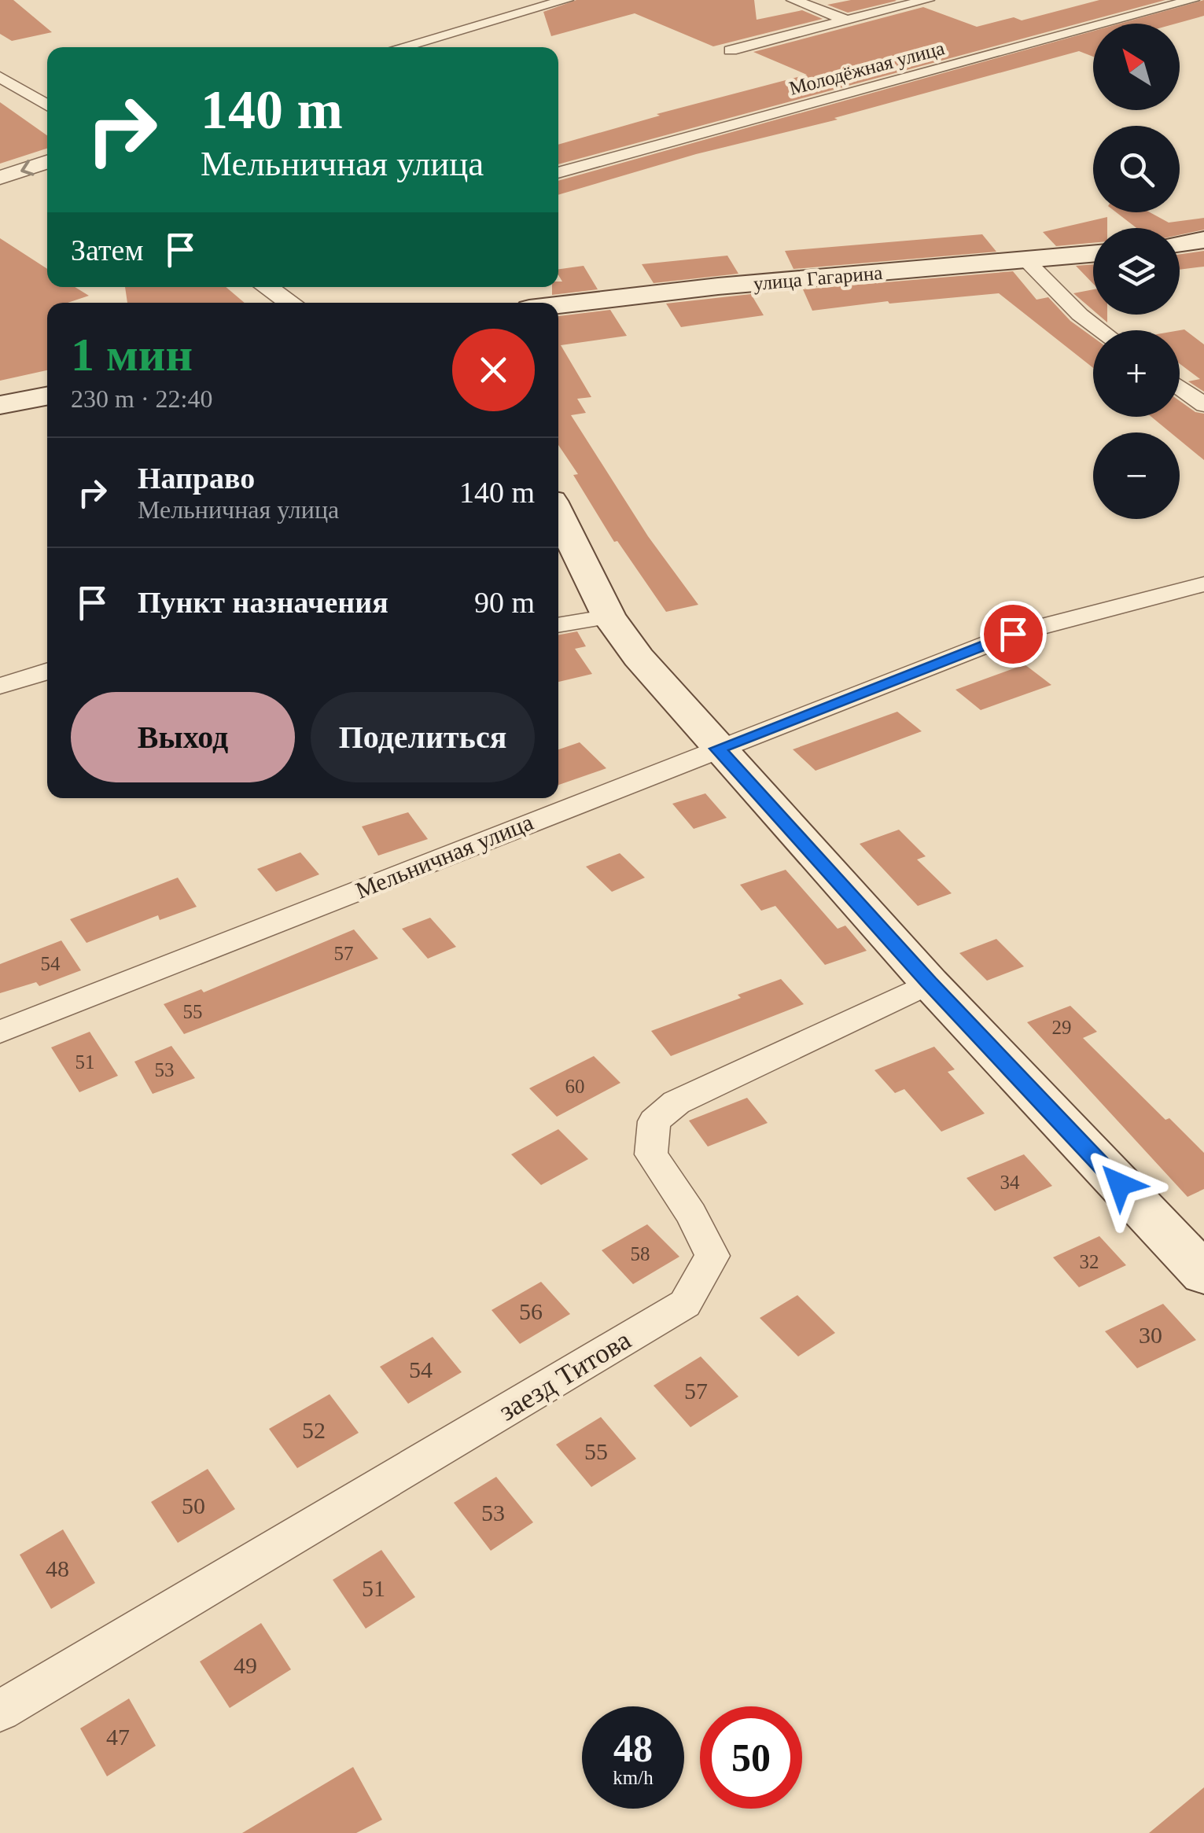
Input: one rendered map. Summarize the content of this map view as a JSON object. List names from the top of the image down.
{
  "streets": {
    "main road": ["улица Гагарина"],
    "street": ["Молодёжная улица", "Мельничная улица", "заезд Титова"]
  },
  "house_numbers": [
    "57",
    "54",
    "55",
    "29",
    "51",
    "53",
    "60",
    "34",
    "58",
    "32",
    "56",
    "30",
    "54",
    "57",
    "52",
    "55",
    "50",
    "53",
    "48",
    "51",
    "49",
    "47"
  ],
  "north": "top left",
  "page": {
    "map_buttons": ["+", "−"],
    "turn": ["140 m", "Мельничная улица"],
    "then": "Затем",
    "heading": ["1 мин", "230 m · 22:40"],
    "list": [
      {
        "name": "Направо",
        "note": "Мельничная улица",
        "value": "140 m"
      },
      {
        "name": "Пункт назначения",
        "value": "90 m"
      }
    ],
    "buttons": ["Выход", "Поделиться"],
    "speed": "48 km/h",
    "limit": "50"
  }
}
